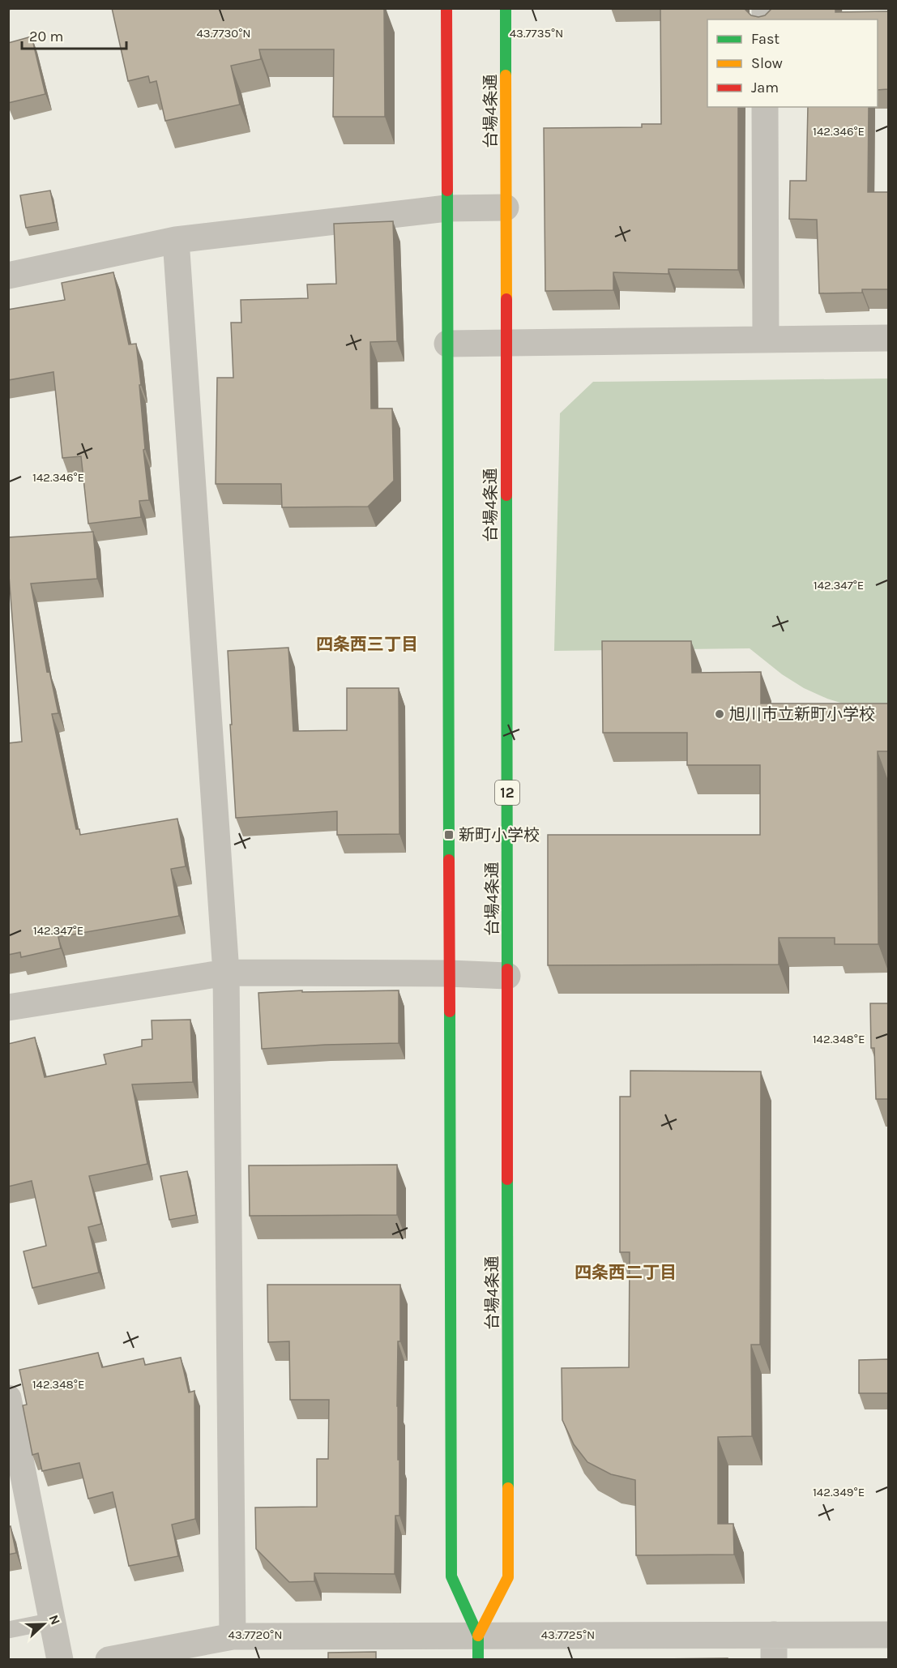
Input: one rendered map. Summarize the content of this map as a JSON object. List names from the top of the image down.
{
  "streets": {
    "highway": ["台場4条通", "12"]
  },
  "districts": ["四条西三丁目", "四条西二丁目"],
  "places": {
    "other": ["旭川市立新町小学校"],
    "transit": ["新町小学校"]
  },
  "legend": ["Fast", "Slow", "Jam"],
  "scale_bar": "20 m",
  "north": "right",
  "coordinates": [
    "43.7730°N",
    "43.7735°N",
    "142.346°E",
    "142.347°E",
    "142.348°E",
    "142.349°E",
    "43.7720°N",
    "43.7725°N"
  ]
}
